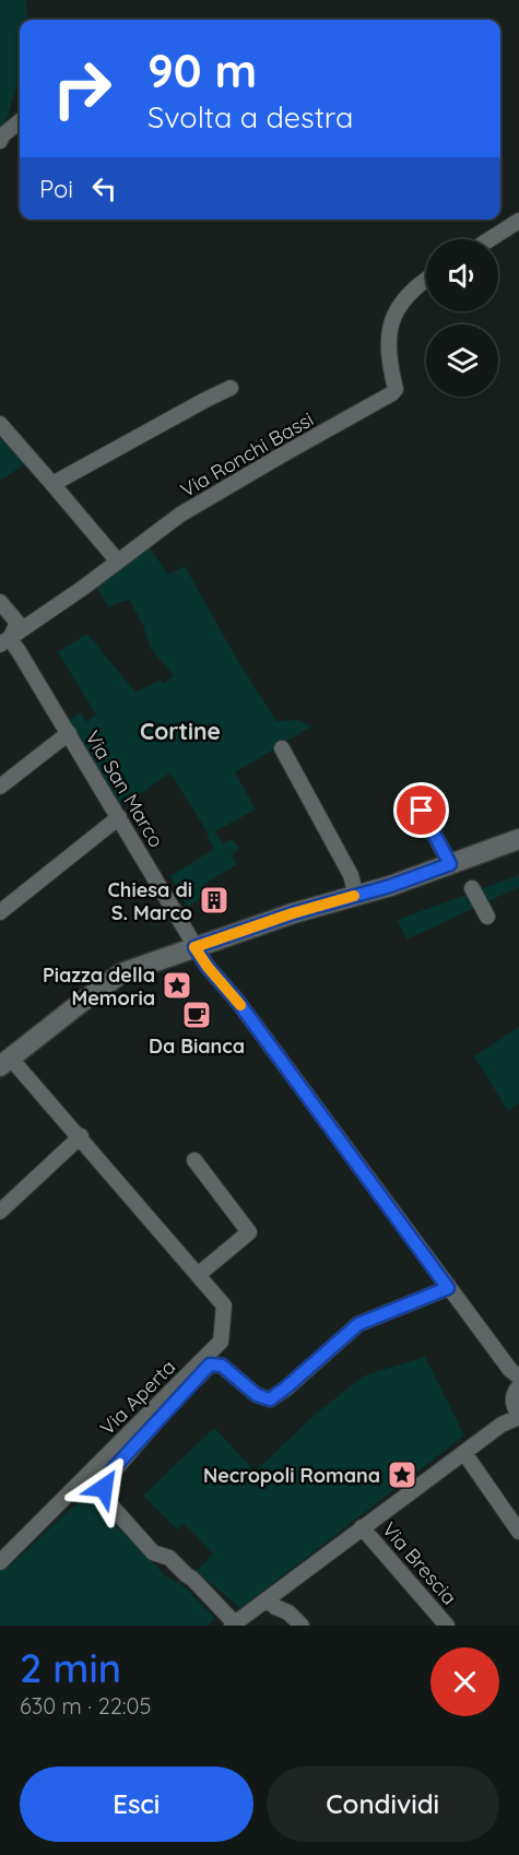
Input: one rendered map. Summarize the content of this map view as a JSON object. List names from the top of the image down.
{
  "streets": {
    "street": [
      "Via Ronchi Bassi",
      "Via San Marco",
      "Via Aperta",
      "Via Brescia"
    ]
  },
  "crossings": [
    ["Via Ronchi Bassi", "Via San Marco"],
    ["Via San Marco", "Via Aperta"]
  ],
  "districts": ["Cortine"],
  "places": {
    "building": ["Chiesa di S. Marco"],
    "place": ["Piazza della Memoria", "Necropoli Romana"],
    "cafe": ["Da Bianca"]
  },
  "page": {
    "turn": ["90 m", "Svolta a destra"],
    "then": "Poi",
    "heading": ["2 min", "630 m · 22:05"],
    "buttons": ["Esci", "Condividi"]
  }
}
